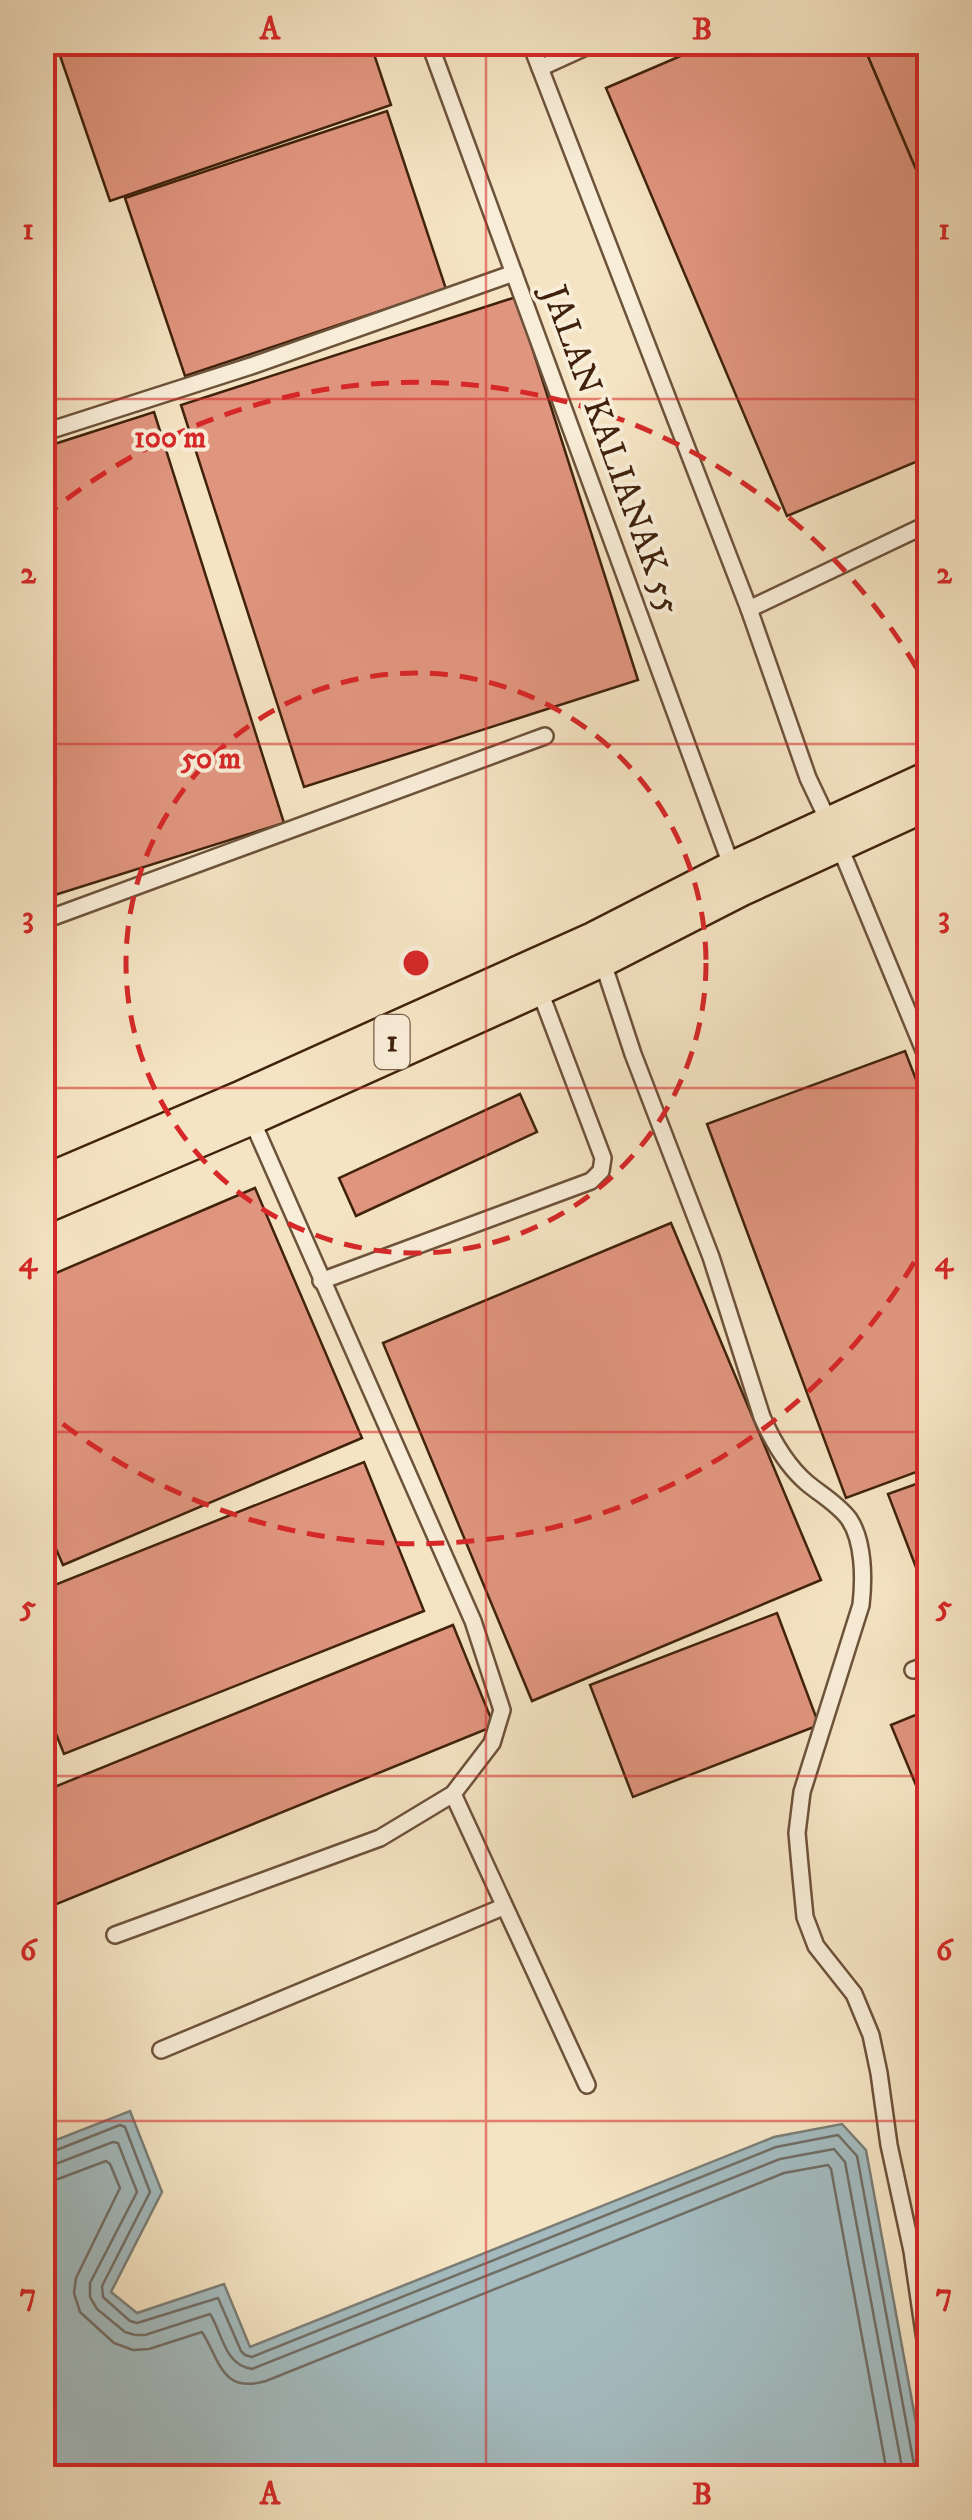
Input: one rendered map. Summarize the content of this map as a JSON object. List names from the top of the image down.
{
  "streets": {
    "highway": ["1"],
    "lane": ["JALAN KALIANAK 55"]
  },
  "crossings": [
    ["JALAN KALIANAK 55", "1"]
  ],
  "grid": {
    "columns": ["A", "B"],
    "rows": [
      "1",
      "2",
      "3",
      "4",
      "5",
      "6",
      "7"
    ]
  },
  "rings": ["100 m", "50 m"]
}
